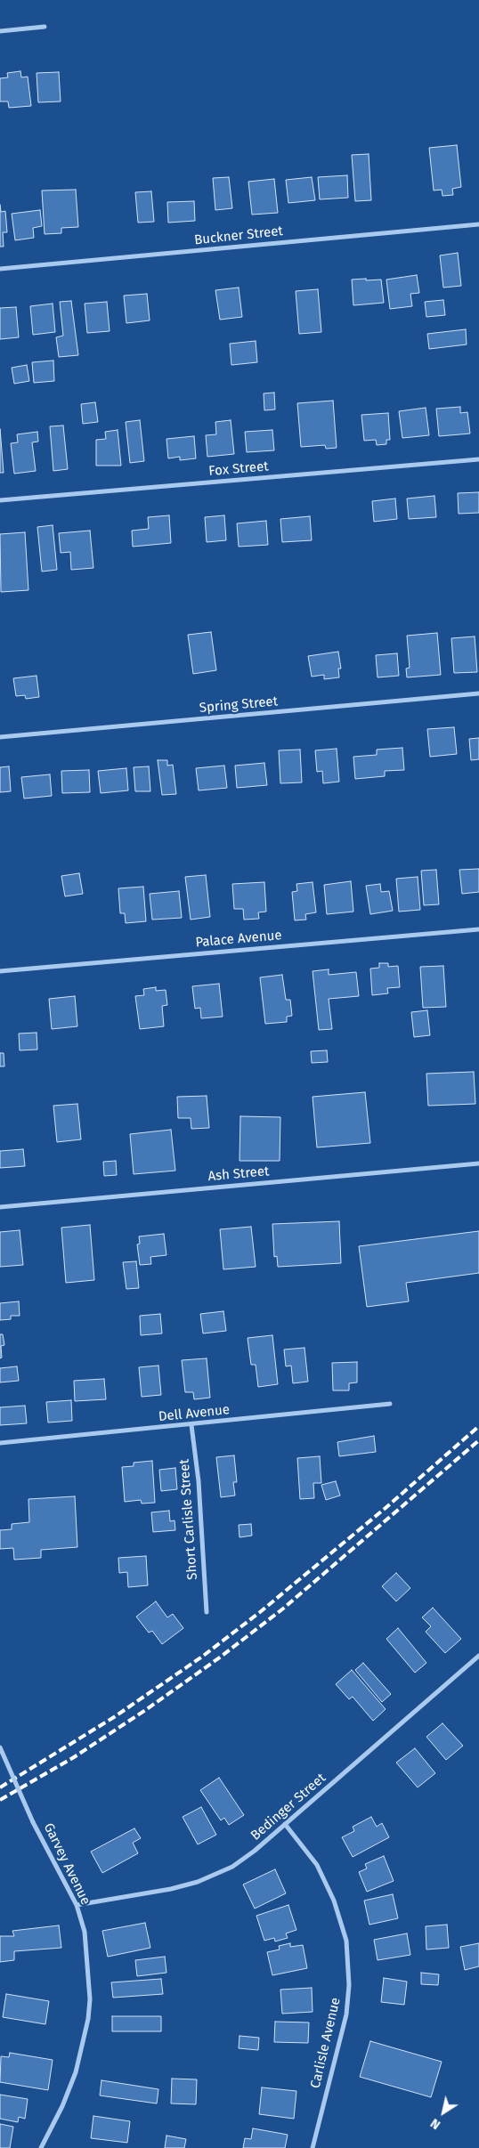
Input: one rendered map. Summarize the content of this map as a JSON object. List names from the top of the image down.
{
  "streets": {
    "street": [
      "Buckner Street",
      "Fox Street",
      "Spring Street",
      "Palace Avenue",
      "Ash Street",
      "Dell Avenue",
      "Short Carlisle Street",
      "Bedinger Street",
      "Garvey Avenue",
      "Carlisle Avenue"
    ]
  },
  "crossings": [
    ["Dell Avenue", "Short Carlisle Street"],
    ["Bedinger Street", "Garvey Avenue"],
    ["Bedinger Street", "Carlisle Avenue"]
  ],
  "north": "bottom left"
}
